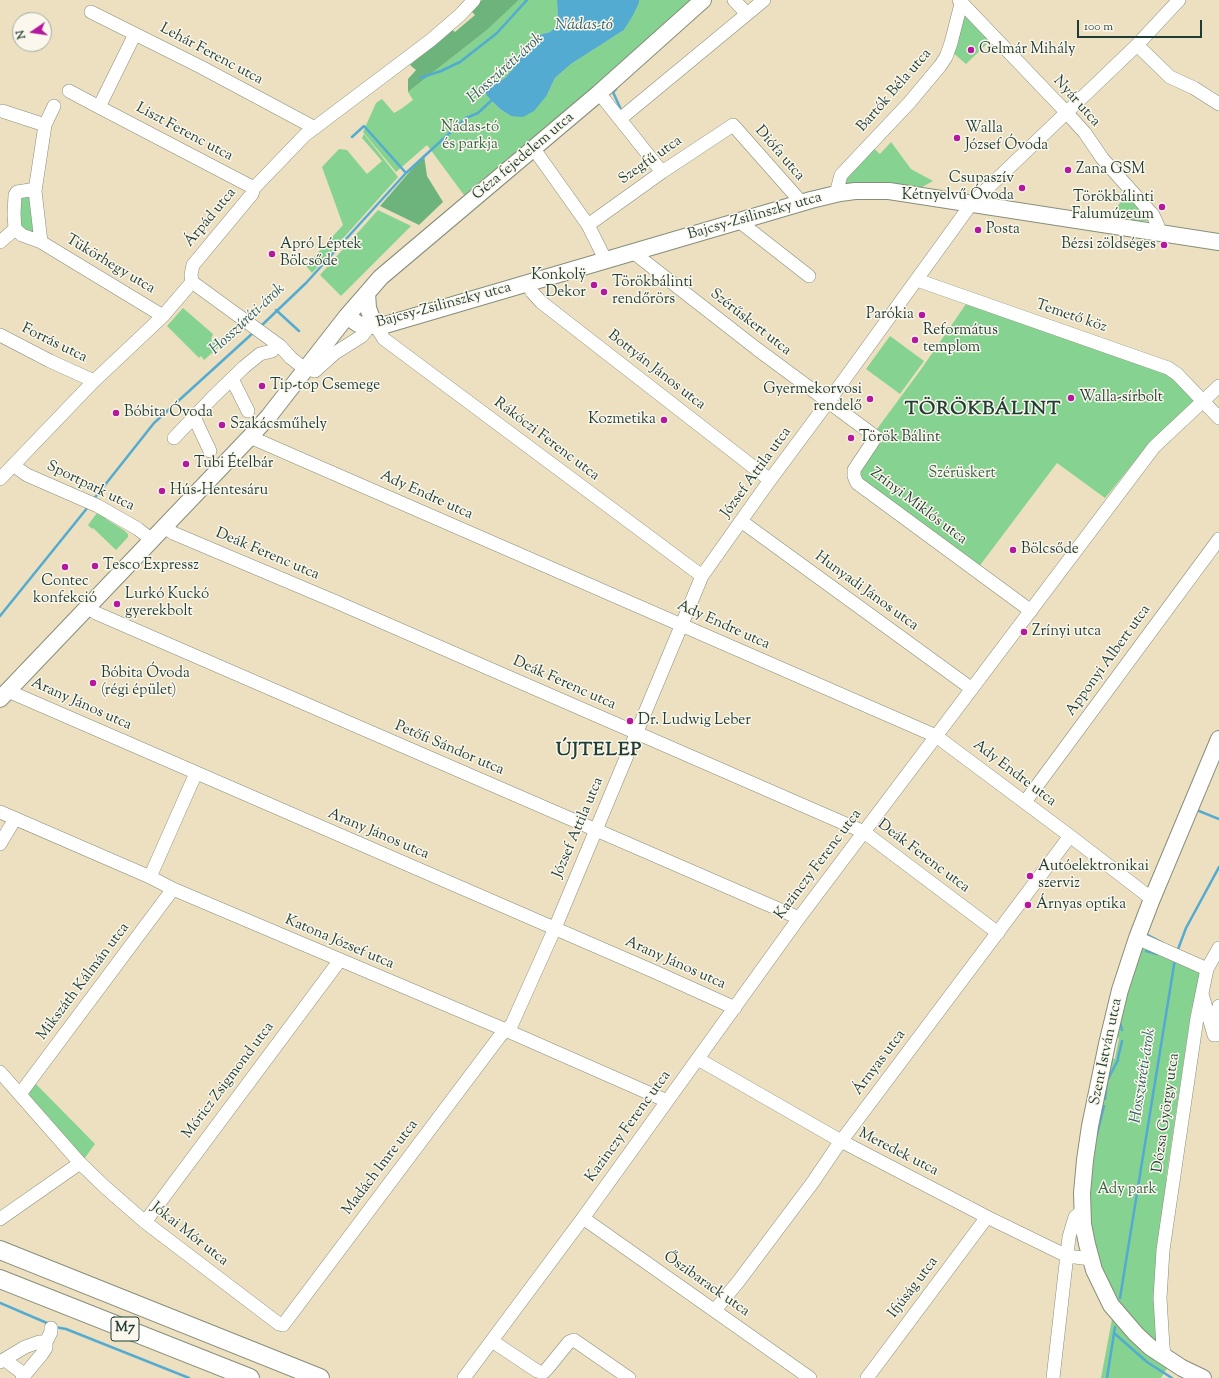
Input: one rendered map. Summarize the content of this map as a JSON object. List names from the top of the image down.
{
  "streets": {
    "highway": ["M7"],
    "main road": ["Géza fejedelem utca", "Bajcsy-Zsilinszky utca", "Szent István utca"],
    "street": [
      "Lehár Ferenc utca",
      "Bartók Béla utca",
      "Nyár utca",
      "Liszt Ferenc utca",
      "Diófa utca",
      "Szegfű utca",
      "Árpád utca",
      "Tükörhegy utca",
      "Temető köz",
      "Szérűskert utca",
      "Forrás utca",
      "Bottyán János utca",
      "Rákóczi Ferenc utca",
      "József Attila utca",
      "Sportpark utca",
      "Ady Endre utca",
      "Zrínyi Miklós utca",
      "Deák Ferenc utca",
      "Hunyadi János utca",
      "Apponyi Albert utca",
      "Arany János utca",
      "Petőfi Sándor utca",
      "Kazinczy Ferenc utca",
      "Katona József utca",
      "Mikszáth Kálmán utca",
      "Árnyas utca",
      "Móricz Zsigmond utca",
      "Dózsa György utca",
      "Meredek utca",
      "Madách Imre utca",
      "Jókai Mór utca",
      "Őszibarack utca",
      "Ifjúság utca"
    ]
  },
  "crossings": [
    ["Lehár Ferenc utca", "Árpád utca"],
    ["Bartók Béla utca", "Nyár utca"],
    ["Bartók Béla utca", "Bajcsy-Zsilinszky utca"],
    ["Nyár utca", "Bajcsy-Zsilinszky utca"],
    ["Nyár utca", "József Attila utca"],
    ["Liszt Ferenc utca", "Árpád utca"],
    ["Diófa utca", "Szegfű utca"],
    ["Diófa utca", "Bajcsy-Zsilinszky utca"],
    ["Géza fejedelem utca", "Bajcsy-Zsilinszky utca"],
    ["Bajcsy-Zsilinszky utca", "Szérűskert utca"],
    ["Bajcsy-Zsilinszky utca", "Bottyán János utca"],
    ["Bajcsy-Zsilinszky utca", "Rákóczi Ferenc utca"],
    ["Bajcsy-Zsilinszky utca", "József Attila utca"],
    ["Temető köz", "József Attila utca"],
    ["Temető köz", "Kazinczy Ferenc utca"],
    ["Szérűskert utca", "József Attila utca"],
    ["Szérűskert utca", "Zrínyi Miklós utca"],
    ["Bottyán János utca", "József Attila utca"],
    ["Rákóczi Ferenc utca", "József Attila utca"],
    ["József Attila utca", "Ady Endre utca"],
    ["József Attila utca", "Zrínyi Miklós utca"],
    ["József Attila utca", "Deák Ferenc utca"],
    ["József Attila utca", "Hunyadi János utca"],
    ["József Attila utca", "Arany János utca"],
    ["József Attila utca", "Petőfi Sándor utca"],
    ["József Attila utca", "Katona József utca"],
    ["József Attila utca", "Madách Imre utca"],
    ["Ady Endre utca", "Apponyi Albert utca"],
    ["Ady Endre utca", "Kazinczy Ferenc utca"],
    ["Ady Endre utca", "Szent István utca"],
    ["Ady Endre utca", "Árnyas utca"],
    ["Zrínyi Miklós utca", "Kazinczy Ferenc utca"],
    ["Deák Ferenc utca", "Kazinczy Ferenc utca"],
    ["Deák Ferenc utca", "Árnyas utca"],
    ["Hunyadi János utca", "Kazinczy Ferenc utca"],
    ["Arany János utca", "Kazinczy Ferenc utca"],
    ["Petőfi Sándor utca", "Kazinczy Ferenc utca"],
    ["Kazinczy Ferenc utca", "Katona József utca"],
    ["Kazinczy Ferenc utca", "Meredek utca"],
    ["Kazinczy Ferenc utca", "Őszibarack utca"],
    ["Katona József utca", "Mikszáth Kálmán utca"],
    ["Katona József utca", "Móricz Zsigmond utca"],
    ["Katona József utca", "Madách Imre utca"],
    ["Mikszáth Kálmán utca", "Jókai Mór utca"],
    ["Szent István utca", "Dózsa György utca"],
    ["Szent István utca", "Meredek utca"],
    ["Árnyas utca", "Meredek utca"],
    ["Árnyas utca", "Őszibarack utca"],
    ["Móricz Zsigmond utca", "Jókai Mór utca"],
    ["Meredek utca", "Ifjúság utca"],
    ["Madách Imre utca", "Jókai Mór utca"]
  ],
  "districts": ["TÖRÖKBÁLINT", "ÚJTELEP"],
  "water": ["Nádas-tó", "Hosszúréti-árok"],
  "parks": ["Nádas-tó és parkja", "Szérüskert", "Ady park"],
  "places": [
    "Gelmár Mihály",
    "Walla József Óvoda",
    "Zana GSM",
    "Csupaszív Kétnyelvű Óvoda",
    "Törökbálinti Falumúzeum",
    "Posta",
    "Bézsi zöldséges",
    "Apró Léptek Bölcsőde",
    "Konkolÿ Dekor",
    "Törökbálinti rendőrörs",
    "Parókia",
    "Református templom",
    "Tip-top Csemege",
    "Walla-sírbolt",
    "Gyermekorvosi rendelő",
    "Bóbita Óvoda",
    "Kozmetika",
    "Szakácsműhely",
    "Török Bálint",
    "Tubi Ételbár",
    "Hús-Hentesáru",
    "Bölcsőde",
    "Tesco Expressz",
    "Contec konfekció",
    "Lurkó Kuckó gyerekbolt",
    "Zrínyi utca",
    "Bóbita Óvoda (régi épület)",
    "Dr. Ludwig Leber",
    "Autóelektronikai szerviz",
    "Árnyas optika"
  ],
  "scale_bar": "100 m",
  "north": "left"
}
